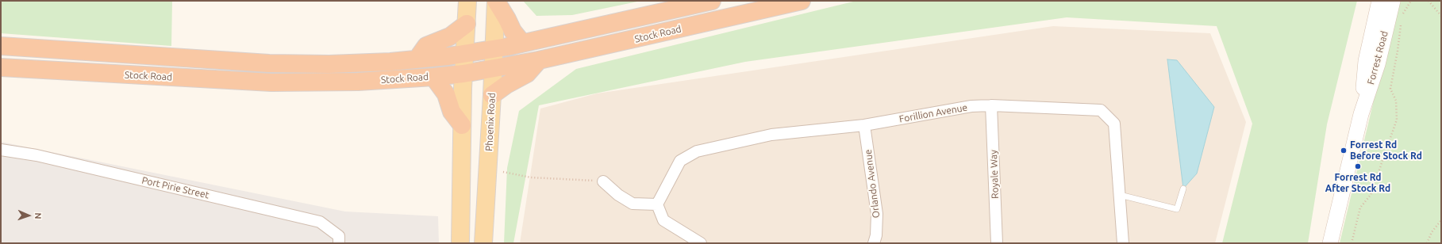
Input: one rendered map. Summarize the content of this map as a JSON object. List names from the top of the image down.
{
  "streets": {
    "highway": ["Stock Road"],
    "main road": ["Forrest Road", "Phoenix Road"],
    "street": [
      "Forillion Avenue",
      "Royale Way",
      "Orlando Avenue",
      "Port Pirie Street"
    ]
  },
  "crossings": [
    ["Stock Road", "Phoenix Road"],
    ["Forillion Avenue", "Royale Way"],
    ["Forillion Avenue", "Orlando Avenue"]
  ],
  "places": ["Forrest Rd Before Stock Rd", "Forrest Rd After Stock Rd"],
  "north": "right"
}
